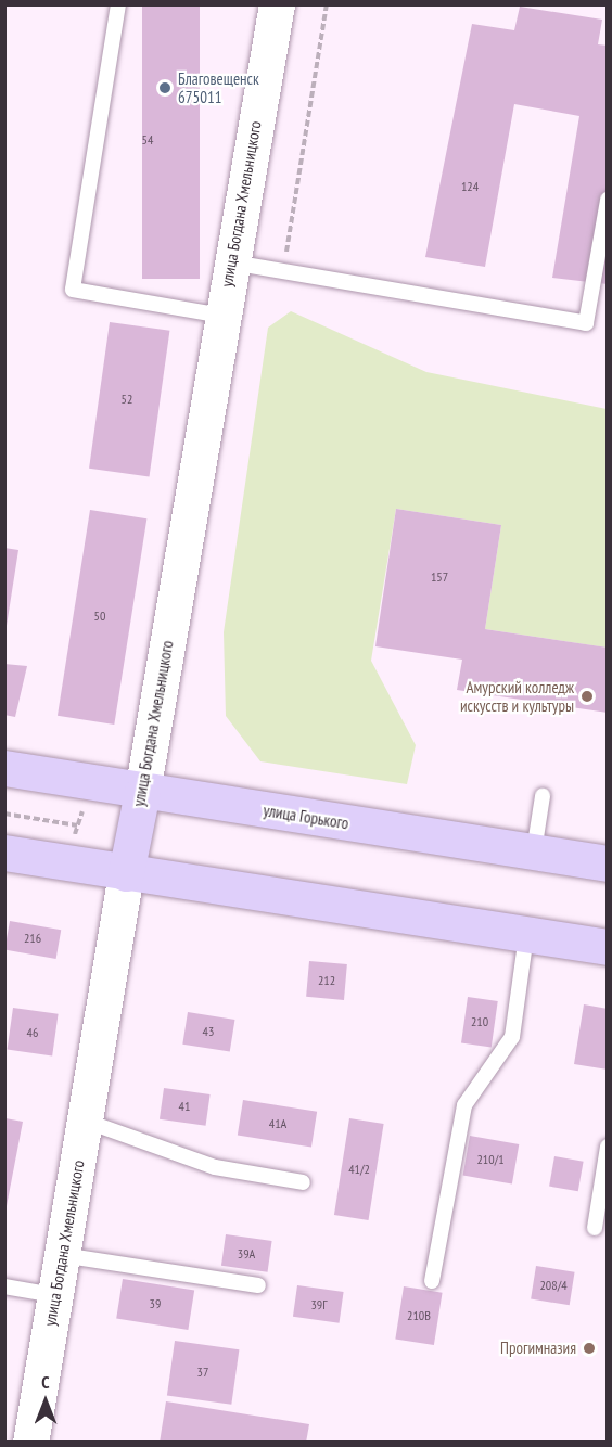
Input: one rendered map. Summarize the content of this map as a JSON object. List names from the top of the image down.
{
  "streets": {
    "main road": ["улица Богдана Хмельницкого", "улица Горького"]
  },
  "crossings": [
    ["улица Богдана Хмельницкого", "улица Горького"]
  ],
  "places": ["Благовещенск 675011", "Амурский колледж искусств и культуры", "Прогимназия"],
  "house_numbers": [
    "54",
    "124",
    "52",
    "157",
    "50",
    "216",
    "212",
    "210",
    "43",
    "46",
    "41",
    "41А",
    "210/1",
    "41/2",
    "39А",
    "208/4",
    "39",
    "39Г",
    "210В",
    "37"
  ],
  "north": "top"
}
